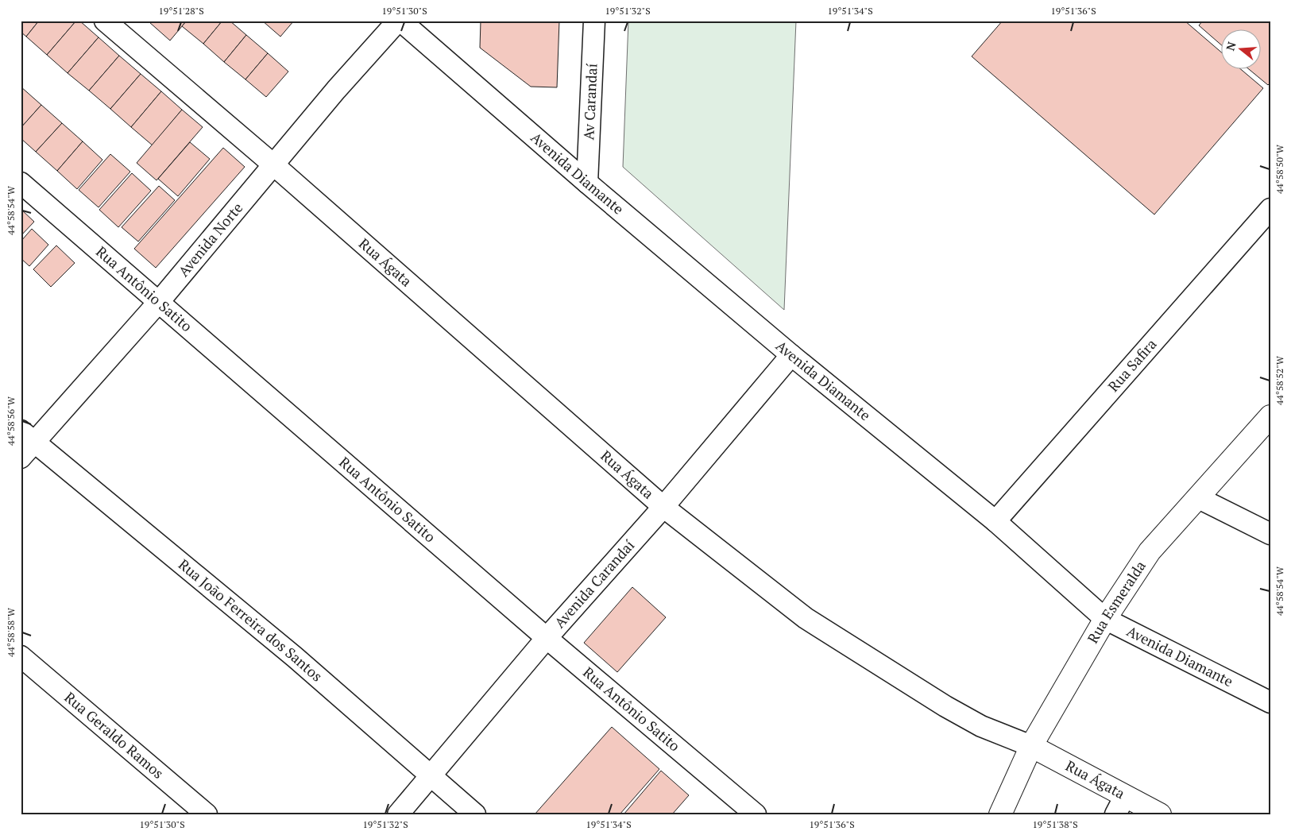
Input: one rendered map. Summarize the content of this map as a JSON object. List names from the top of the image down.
{
  "streets": {
    "street": [
      "Av Carandaí",
      "Avenida Diamante",
      "Avenida Norte",
      "Rua Ágata",
      "Rua Antônio Satito",
      "Rua Safira",
      "Avenida Carandaí",
      "Rua Esmeralda",
      "Rua João Ferreira dos Santos",
      "Rua Geraldo Ramos"
    ]
  },
  "crossings": [
    ["Av Carandaí", "Avenida Diamante"],
    ["Avenida Diamante", "Avenida Norte"],
    ["Avenida Diamante", "Rua Safira"],
    ["Avenida Diamante", "Avenida Carandaí"],
    ["Avenida Diamante", "Rua Esmeralda"],
    ["Avenida Norte", "Rua Ágata"],
    ["Avenida Norte", "Rua Antônio Satito"],
    ["Avenida Norte", "Rua João Ferreira dos Santos"],
    ["Rua Ágata", "Avenida Carandaí"],
    ["Rua Ágata", "Rua Esmeralda"],
    ["Rua Antônio Satito", "Avenida Carandaí"],
    ["Avenida Carandaí", "Rua João Ferreira dos Santos"]
  ],
  "north": "left",
  "coordinates": [
    "19°51'28\"S",
    "19°51'30\"S",
    "19°51'32\"S",
    "19°51'34\"S",
    "19°51'36\"S",
    "44°58'50\"W",
    "44°58'54\"W",
    "44°58'52\"W",
    "44°58'56\"W",
    "44°58'58\"W",
    "19°51'38\"S"
  ]
}
